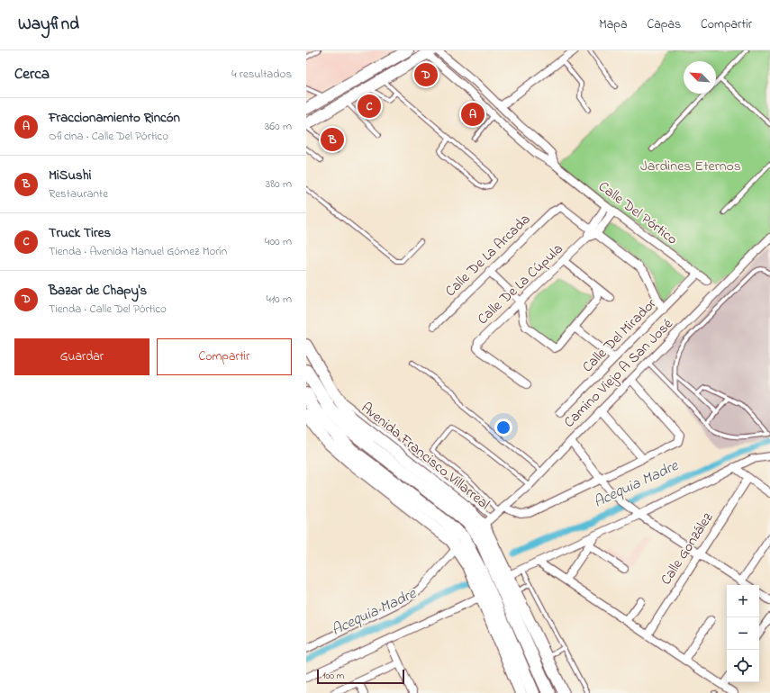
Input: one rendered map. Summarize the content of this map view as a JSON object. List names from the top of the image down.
{
  "streets": {
    "highway": ["Avenida Francisco Villarreal"],
    "street": [
      "Calle Del Pórtico",
      "Calle De La Arcada",
      "Calle De La Cúpula",
      "Calle Del Mirador",
      "Camino Viejo A San José",
      "Calle González"
    ]
  },
  "crossings": [
    ["Calle Del Pórtico", "Calle De La Cúpula"],
    ["Calle Del Pórtico", "Calle Del Mirador"],
    ["Calle De La Arcada", "Calle De La Cúpula"],
    ["Camino Viejo A San José", "Avenida Francisco Villarreal"]
  ],
  "water": ["Acequia Madre"],
  "parks": ["Jardines Eternos"],
  "scale_bar": "100 m",
  "north": "top left",
  "page": {
    "header": "Wayfind",
    "nav": ["Mapa", "Capas", "Compartir"],
    "heading": ["Cerca", "4 resultados"],
    "pins": [
      "D",
      "C",
      "A",
      "B"
    ],
    "list": [
      {
        "mark": "A",
        "name": "Fraccionamiento Rincón",
        "note": "Oficina · Calle Del Pórtico",
        "value": "360 m"
      },
      {
        "mark": "B",
        "name": "MiSushi",
        "note": "Restaurante",
        "value": "380 m"
      },
      {
        "mark": "C",
        "name": "Truck Tires",
        "note": "Tienda · Avenida Manuel Gómez Morín",
        "value": "400 m"
      },
      {
        "mark": "D",
        "name": "Bazar de Chapy's",
        "note": "Tienda · Calle Del Pórtico",
        "value": "410 m"
      }
    ],
    "buttons": ["Guardar", "Compartir"],
    "map_buttons": ["+", "−"],
    "scale": "100 m"
  }
}
